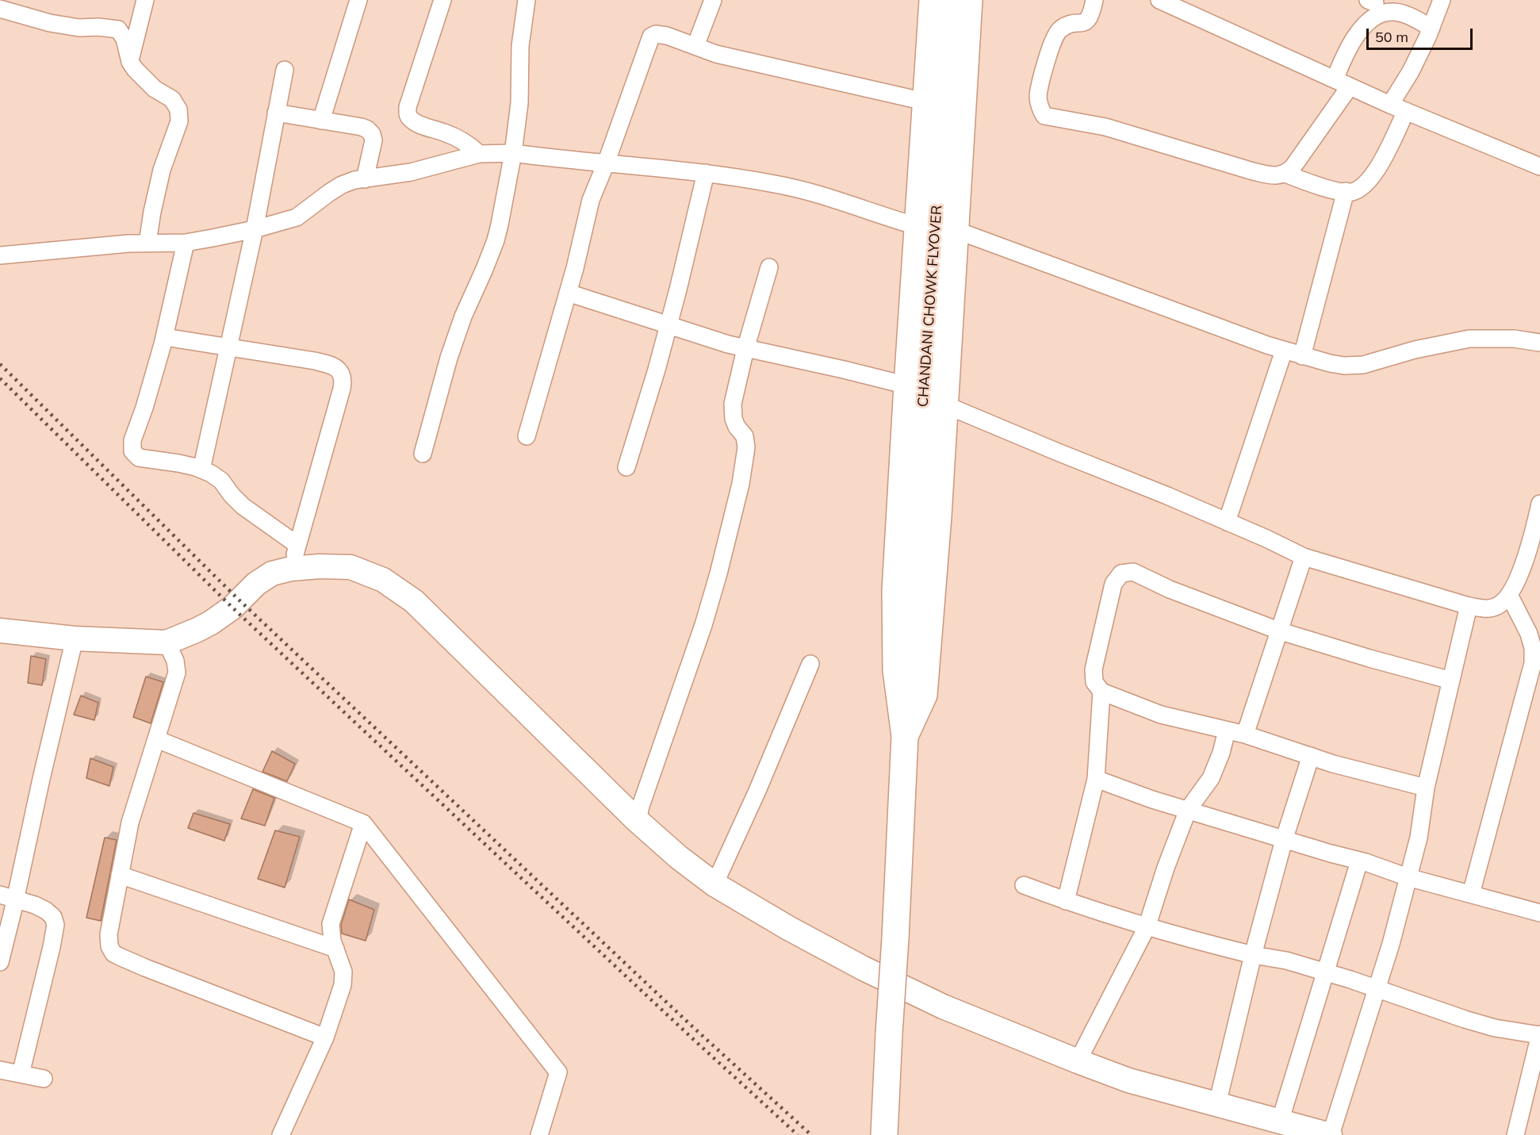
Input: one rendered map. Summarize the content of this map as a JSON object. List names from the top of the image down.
{
  "streets": {
    "main road": ["CHANDANI CHOWK FLYOVER"]
  },
  "scale_bar": "50 m"
}
